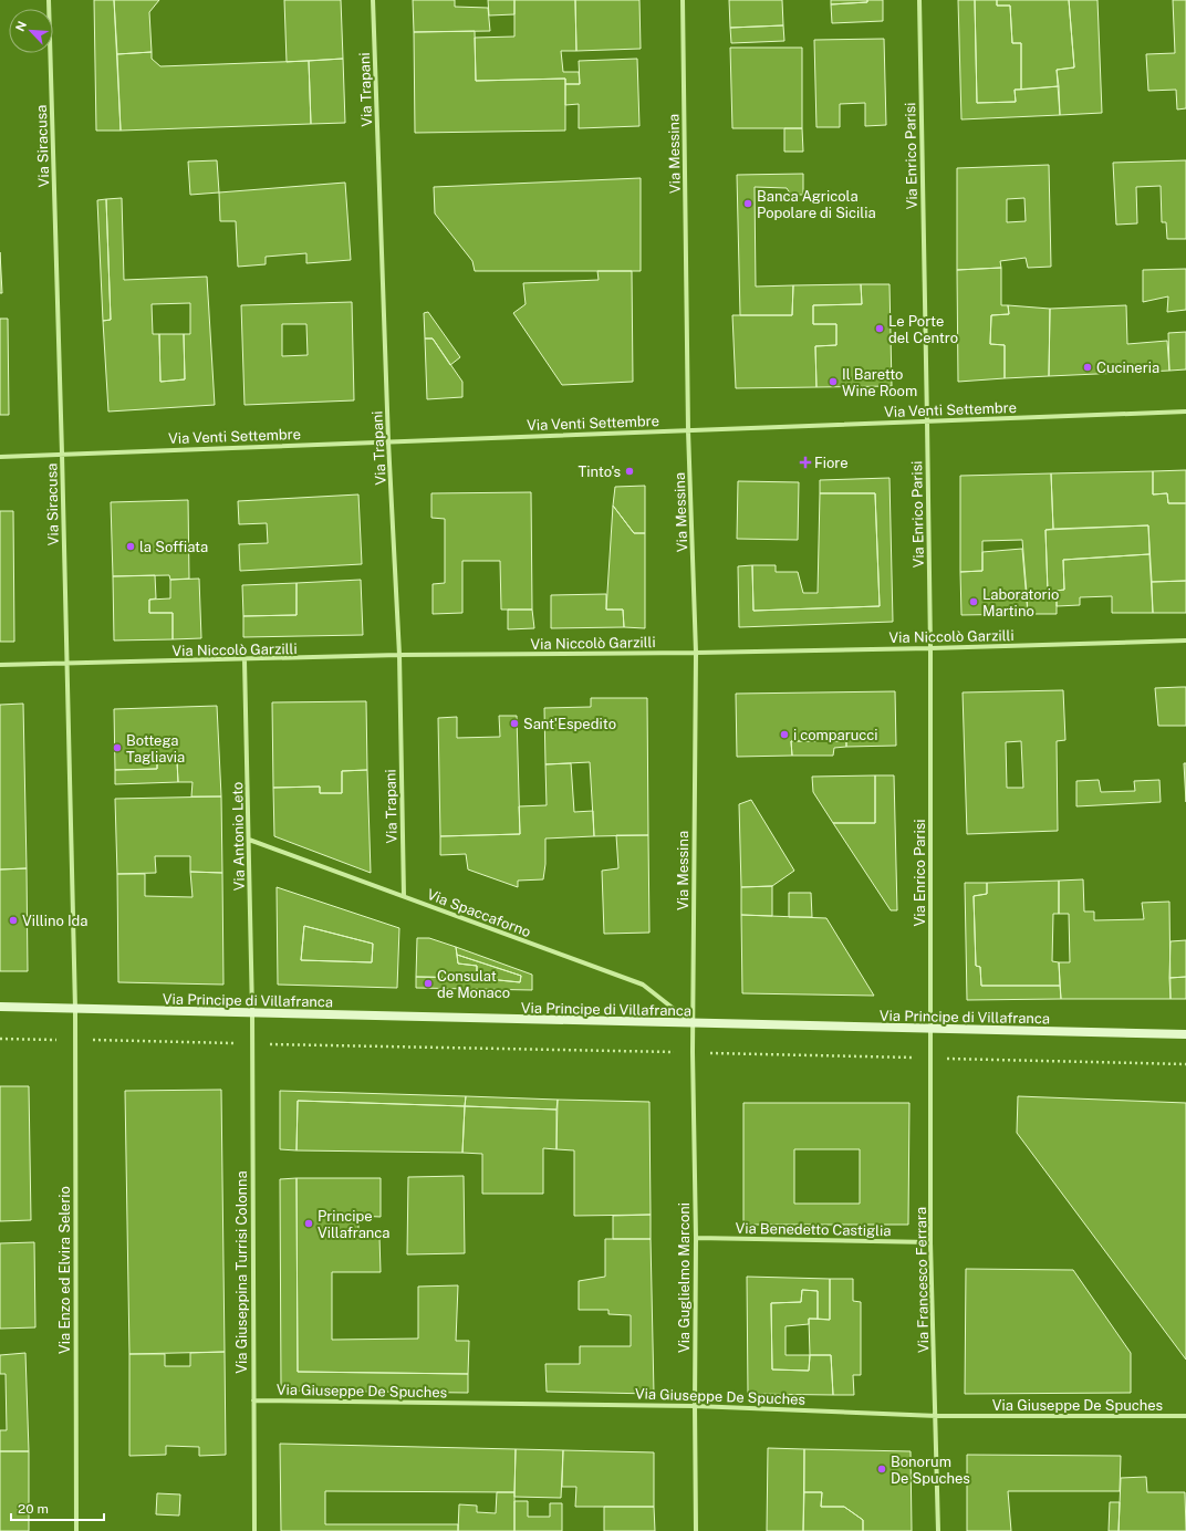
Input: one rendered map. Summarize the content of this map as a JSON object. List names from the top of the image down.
{
  "streets": {
    "street": [
      "Via Trapani",
      "Via Siracusa",
      "Via Messina",
      "Via Enrico Parisi",
      "Via Venti Settembre",
      "Via Niccolò Garzilli",
      "Via Antonio Leto",
      "Via Spaccaforno",
      "Via Principe di Villafranca",
      "Via Benedetto Castiglia",
      "Via Enzo ed Elvira Selerio",
      "Via Giuseppina Turrisi Colonna",
      "Via Guglielmo Marconi",
      "Via Francesco Ferrara",
      "Via Giuseppe De Spuches"
    ]
  },
  "crossings": [
    ["Via Trapani", "Via Venti Settembre"],
    ["Via Trapani", "Via Niccolò Garzilli"],
    ["Via Trapani", "Via Spaccaforno"],
    ["Via Siracusa", "Via Venti Settembre"],
    ["Via Siracusa", "Via Niccolò Garzilli"],
    ["Via Siracusa", "Via Principe di Villafranca"],
    ["Via Siracusa", "Via Enzo ed Elvira Selerio"],
    ["Via Messina", "Via Venti Settembre"],
    ["Via Messina", "Via Niccolò Garzilli"],
    ["Via Messina", "Via Spaccaforno"],
    ["Via Messina", "Via Principe di Villafranca"],
    ["Via Messina", "Via Guglielmo Marconi"],
    ["Via Enrico Parisi", "Via Venti Settembre"],
    ["Via Enrico Parisi", "Via Niccolò Garzilli"],
    ["Via Enrico Parisi", "Via Principe di Villafranca"],
    ["Via Enrico Parisi", "Via Francesco Ferrara"],
    ["Via Niccolò Garzilli", "Via Antonio Leto"],
    ["Via Antonio Leto", "Via Spaccaforno"],
    ["Via Antonio Leto", "Via Principe di Villafranca"],
    ["Via Antonio Leto", "Via Giuseppina Turrisi Colonna"],
    ["Via Spaccaforno", "Via Principe di Villafranca"],
    ["Via Spaccaforno", "Via Guglielmo Marconi"],
    ["Via Principe di Villafranca", "Via Enzo ed Elvira Selerio"],
    ["Via Principe di Villafranca", "Via Giuseppina Turrisi Colonna"],
    ["Via Principe di Villafranca", "Via Guglielmo Marconi"],
    ["Via Principe di Villafranca", "Via Francesco Ferrara"],
    ["Via Benedetto Castiglia", "Via Guglielmo Marconi"],
    ["Via Benedetto Castiglia", "Via Francesco Ferrara"],
    ["Via Giuseppina Turrisi Colonna", "Via Giuseppe De Spuches"],
    ["Via Guglielmo Marconi", "Via Giuseppe De Spuches"],
    ["Via Francesco Ferrara", "Via Giuseppe De Spuches"]
  ],
  "places": {
    "other": [
      "Banca Agricola Popolare di Sicilia",
      "Le Porte del Centro",
      "Cucineria",
      "Il Baretto Wine Room",
      "Tinto's",
      "la Soffiata",
      "Laboratorio Martino",
      "Sant'Espedito",
      "i comparucci",
      "Bottega Tagliavia",
      "Villino Ida",
      "Consulat de Monaco",
      "Principe Villafranca",
      "Bonorum De Spuches"
    ],
    "health": ["Fiore"]
  },
  "scale_bar": "20 m",
  "north": "top left"
}
